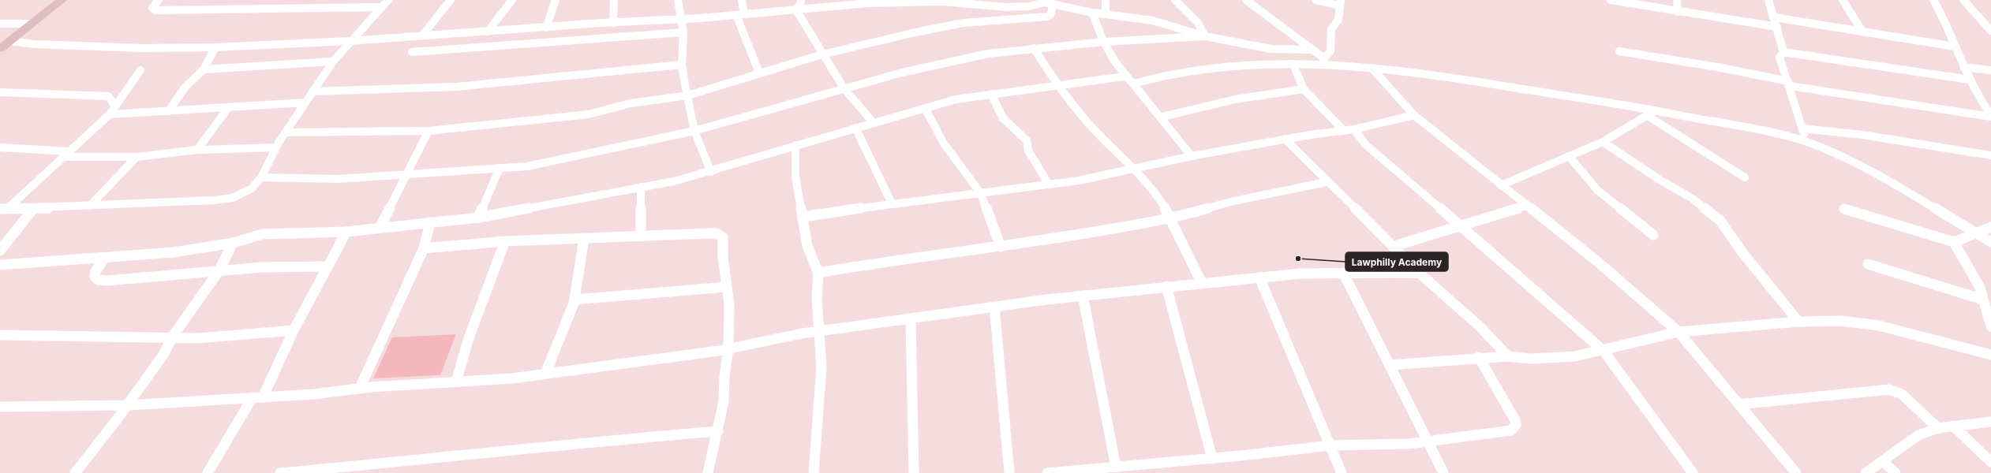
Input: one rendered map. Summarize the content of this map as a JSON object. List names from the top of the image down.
{
  "places": ["Lawphilly Academy"]
}
